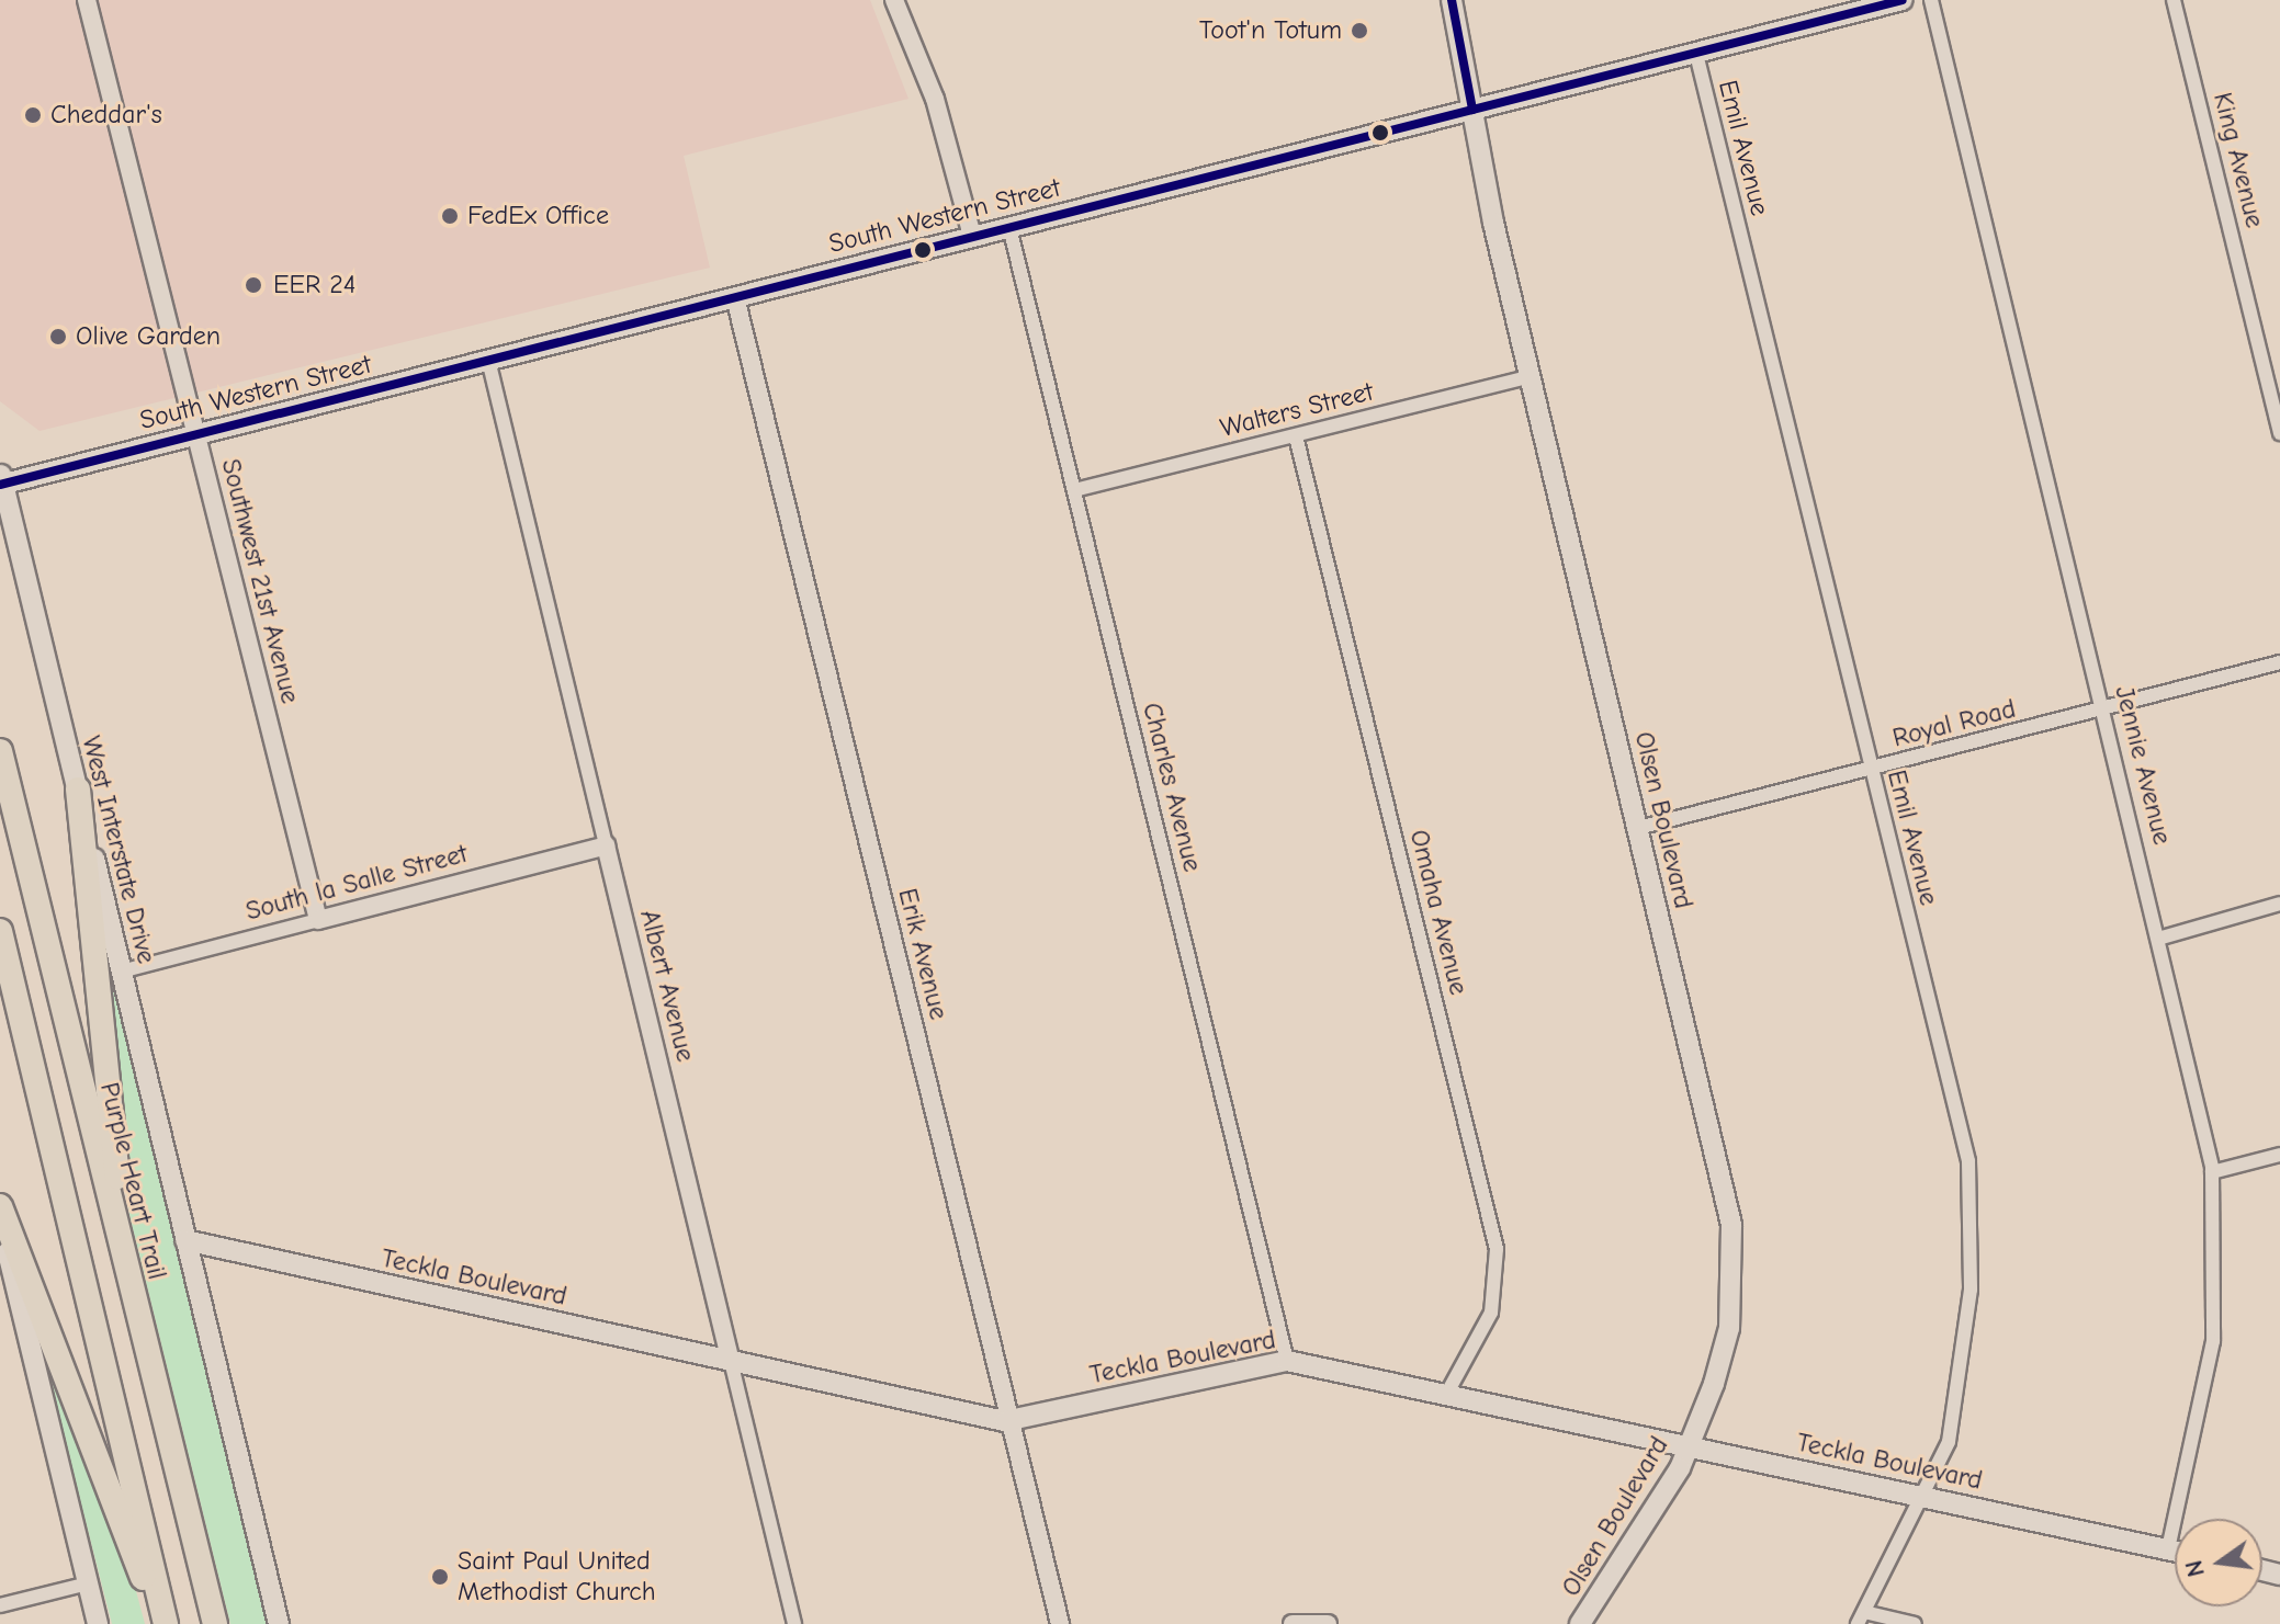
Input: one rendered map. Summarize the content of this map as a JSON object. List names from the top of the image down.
{
  "streets": {
    "highway": ["Purple Heart Trail"],
    "main road": [
      "South Western Street",
      "Olsen Boulevard",
      "West Interstate Drive",
      "Teckla Boulevard"
    ],
    "street": [
      "Emil Avenue",
      "King Avenue",
      "Walters Street",
      "Southwest 21st Avenue",
      "Royal Road",
      "Jennie Avenue",
      "Charles Avenue",
      "South la Salle Street",
      "Omaha Avenue",
      "Erik Avenue",
      "Albert Avenue"
    ]
  },
  "crossings": [
    ["Emil Avenue", "South Western Street"],
    ["Emil Avenue", "Royal Road"],
    ["Emil Avenue", "Teckla Boulevard"],
    ["South Western Street", "Southwest 21st Avenue"],
    ["South Western Street", "Charles Avenue"],
    ["South Western Street", "Olsen Boulevard"],
    ["South Western Street", "West Interstate Drive"],
    ["South Western Street", "Erik Avenue"],
    ["South Western Street", "Albert Avenue"],
    ["Walters Street", "Charles Avenue"],
    ["Walters Street", "Olsen Boulevard"],
    ["Walters Street", "Omaha Avenue"],
    ["Southwest 21st Avenue", "South la Salle Street"],
    ["Royal Road", "Jennie Avenue"],
    ["Royal Road", "Olsen Boulevard"],
    ["Jennie Avenue", "Teckla Boulevard"],
    ["Charles Avenue", "Teckla Boulevard"],
    ["Olsen Boulevard", "Teckla Boulevard"],
    ["West Interstate Drive", "South la Salle Street"],
    ["West Interstate Drive", "Teckla Boulevard"],
    ["South la Salle Street", "Albert Avenue"],
    ["Omaha Avenue", "Teckla Boulevard"],
    ["Erik Avenue", "Teckla Boulevard"],
    ["Albert Avenue", "Teckla Boulevard"]
  ],
  "places": [
    "Toot'n Totum",
    "Cheddar's",
    "FedEx Office",
    "EER 24",
    "Olive Garden",
    "Saint Paul United Methodist Church"
  ],
  "north": "left"
}
